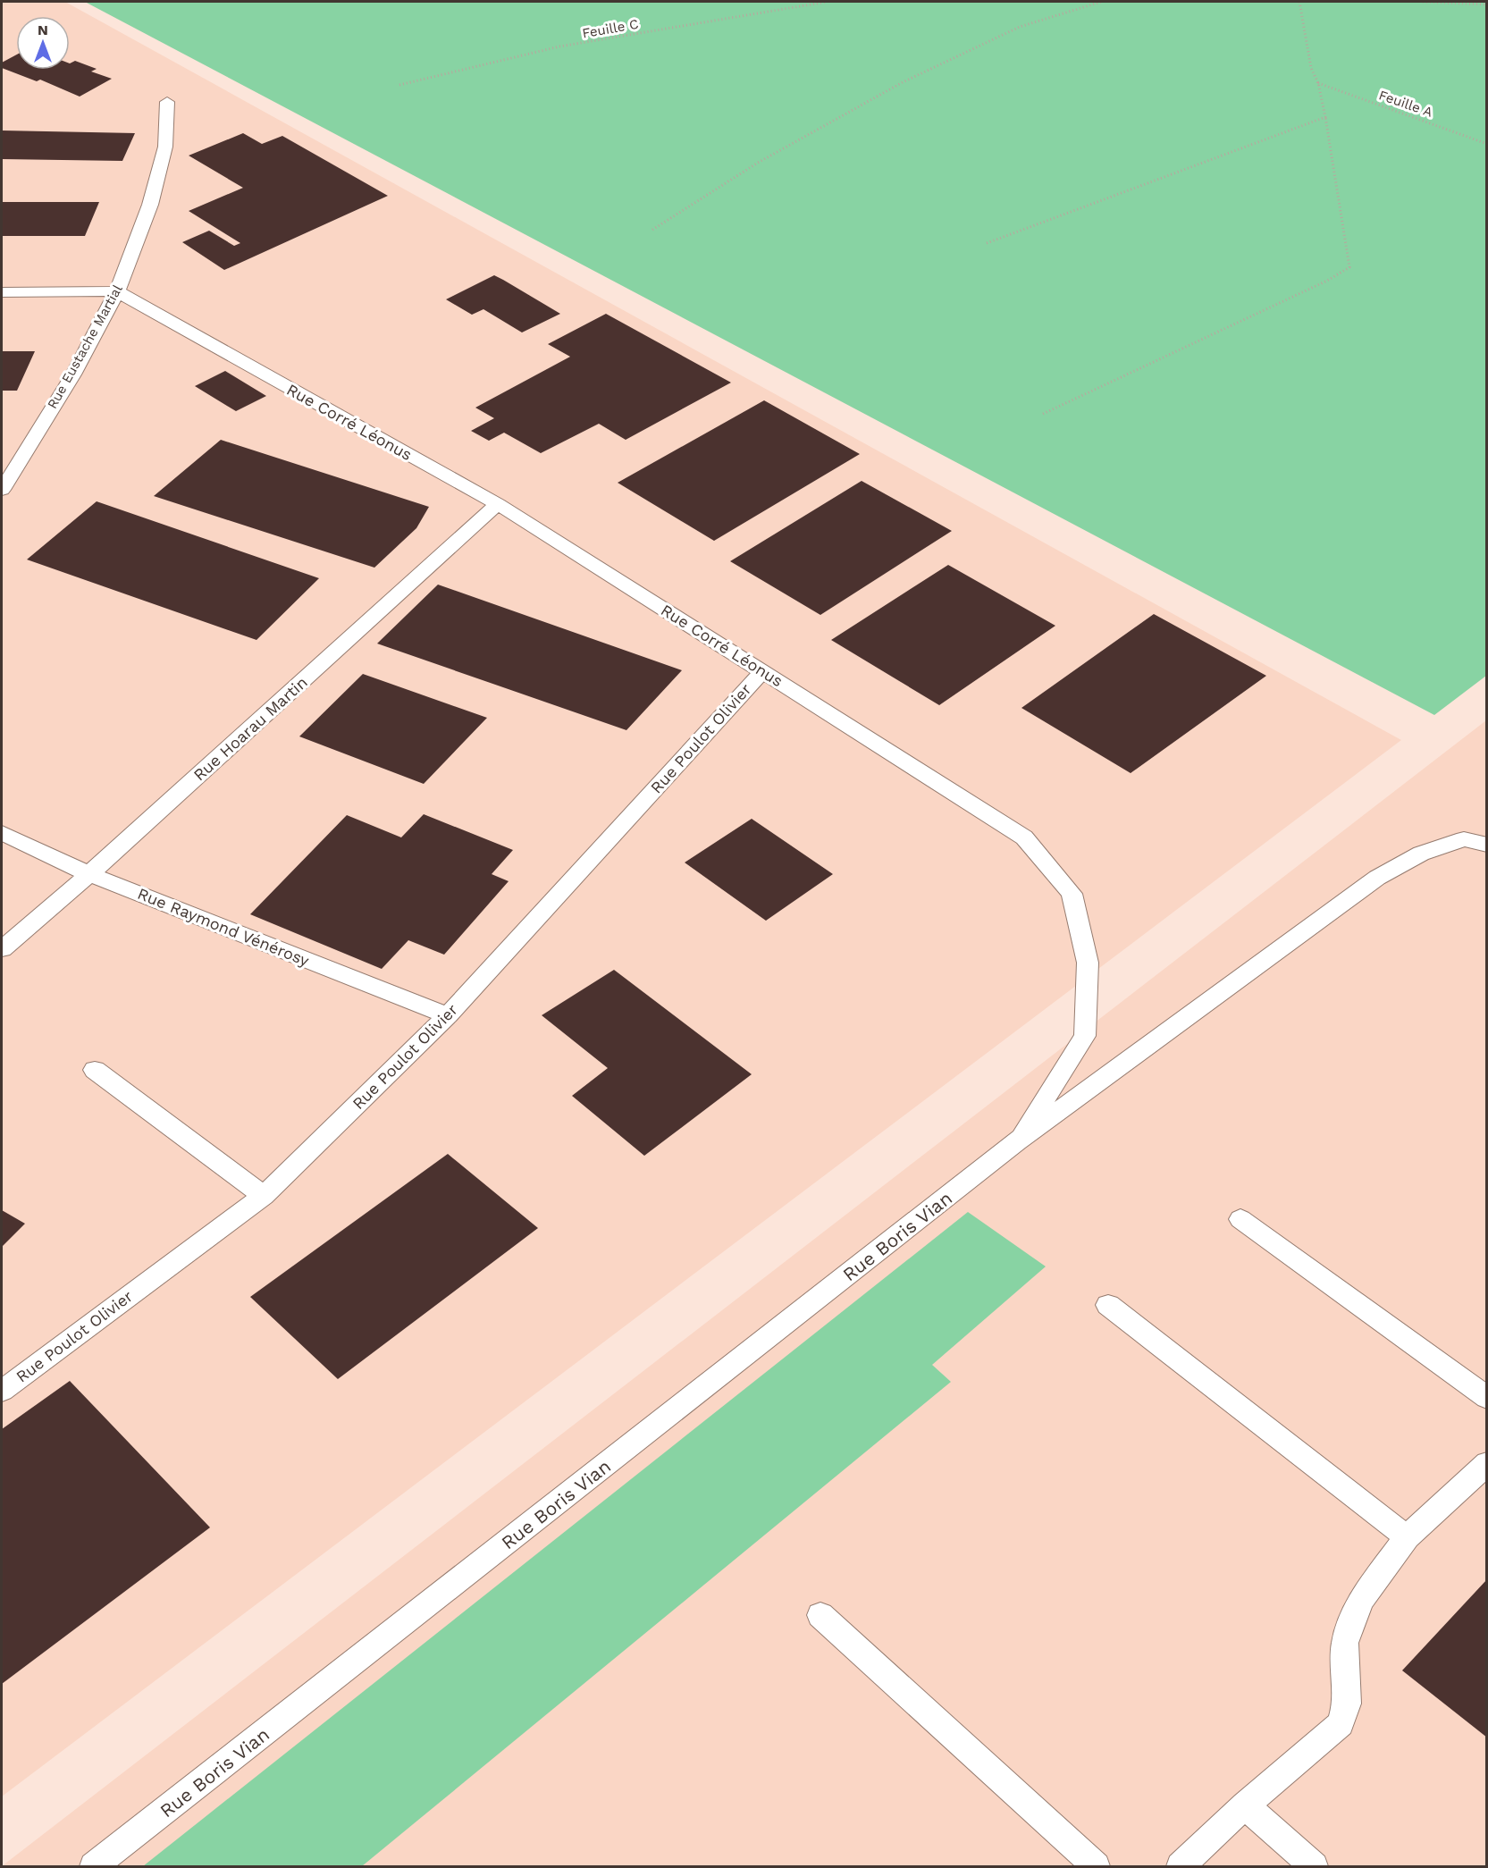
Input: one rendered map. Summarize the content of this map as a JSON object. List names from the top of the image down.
{
  "streets": {
    "lane": [
      "Rue Eustache Martial",
      "Rue Corré Léonus",
      "Rue Hoarau Martin",
      "Rue Poulot Olivier",
      "Rue Raymond Vénérosy",
      "Rue Boris Vian"
    ],
    "path": ["Feuille C", "Feuille A"]
  },
  "crossings": [
    ["Rue Eustache Martial", "Rue Corré Léonus"],
    ["Rue Corré Léonus", "Rue Hoarau Martin"],
    ["Rue Corré Léonus", "Rue Poulot Olivier"],
    ["Rue Corré Léonus", "Rue Boris Vian"],
    ["Rue Hoarau Martin", "Rue Raymond Vénérosy"],
    ["Rue Poulot Olivier", "Rue Raymond Vénérosy"]
  ],
  "north": "top"
}
